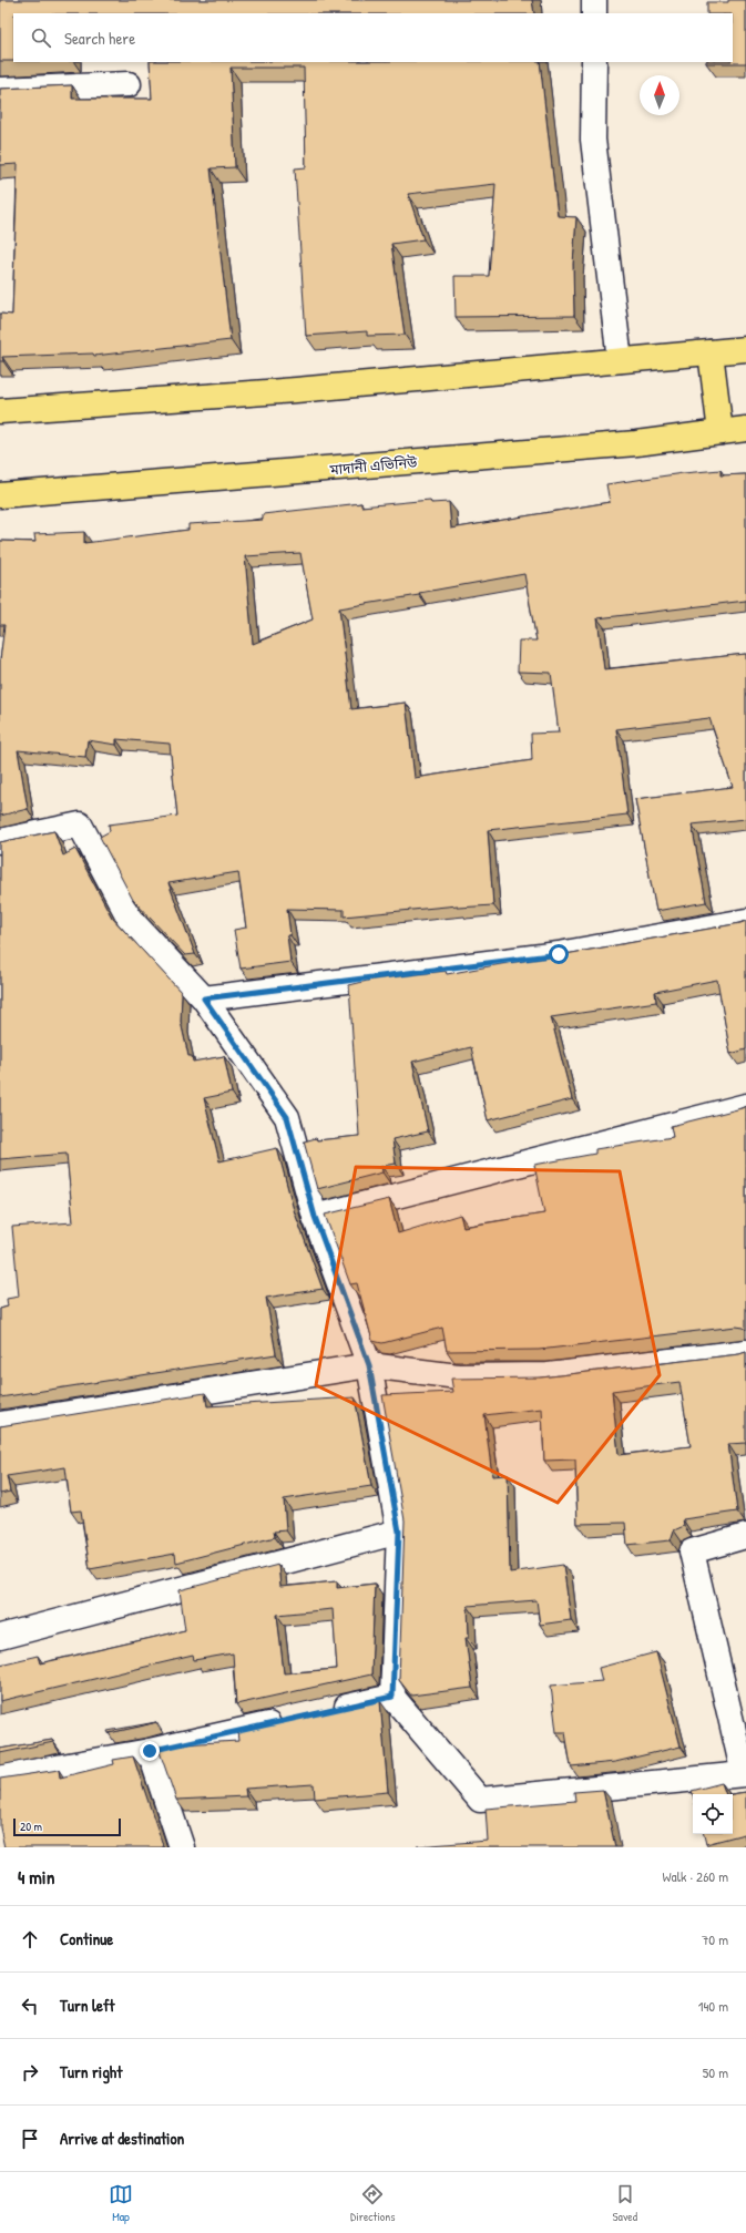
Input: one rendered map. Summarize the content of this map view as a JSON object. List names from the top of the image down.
{
  "streets": {
    "main road": ["মাদানী এভিনিউ"]
  },
  "scale_bar": "20 m",
  "north": "top",
  "page": {
    "search": "Search here",
    "scale": "20 m",
    "heading": ["4 min", "Walk · 260 m"],
    "list": [
      ["Continue", "70 m"],
      ["Turn left", "140 m"],
      ["Turn right", "50 m"],
      "Arrive at destination"
    ],
    "nav": ["Map", "Directions", "Saved"]
  }
}
